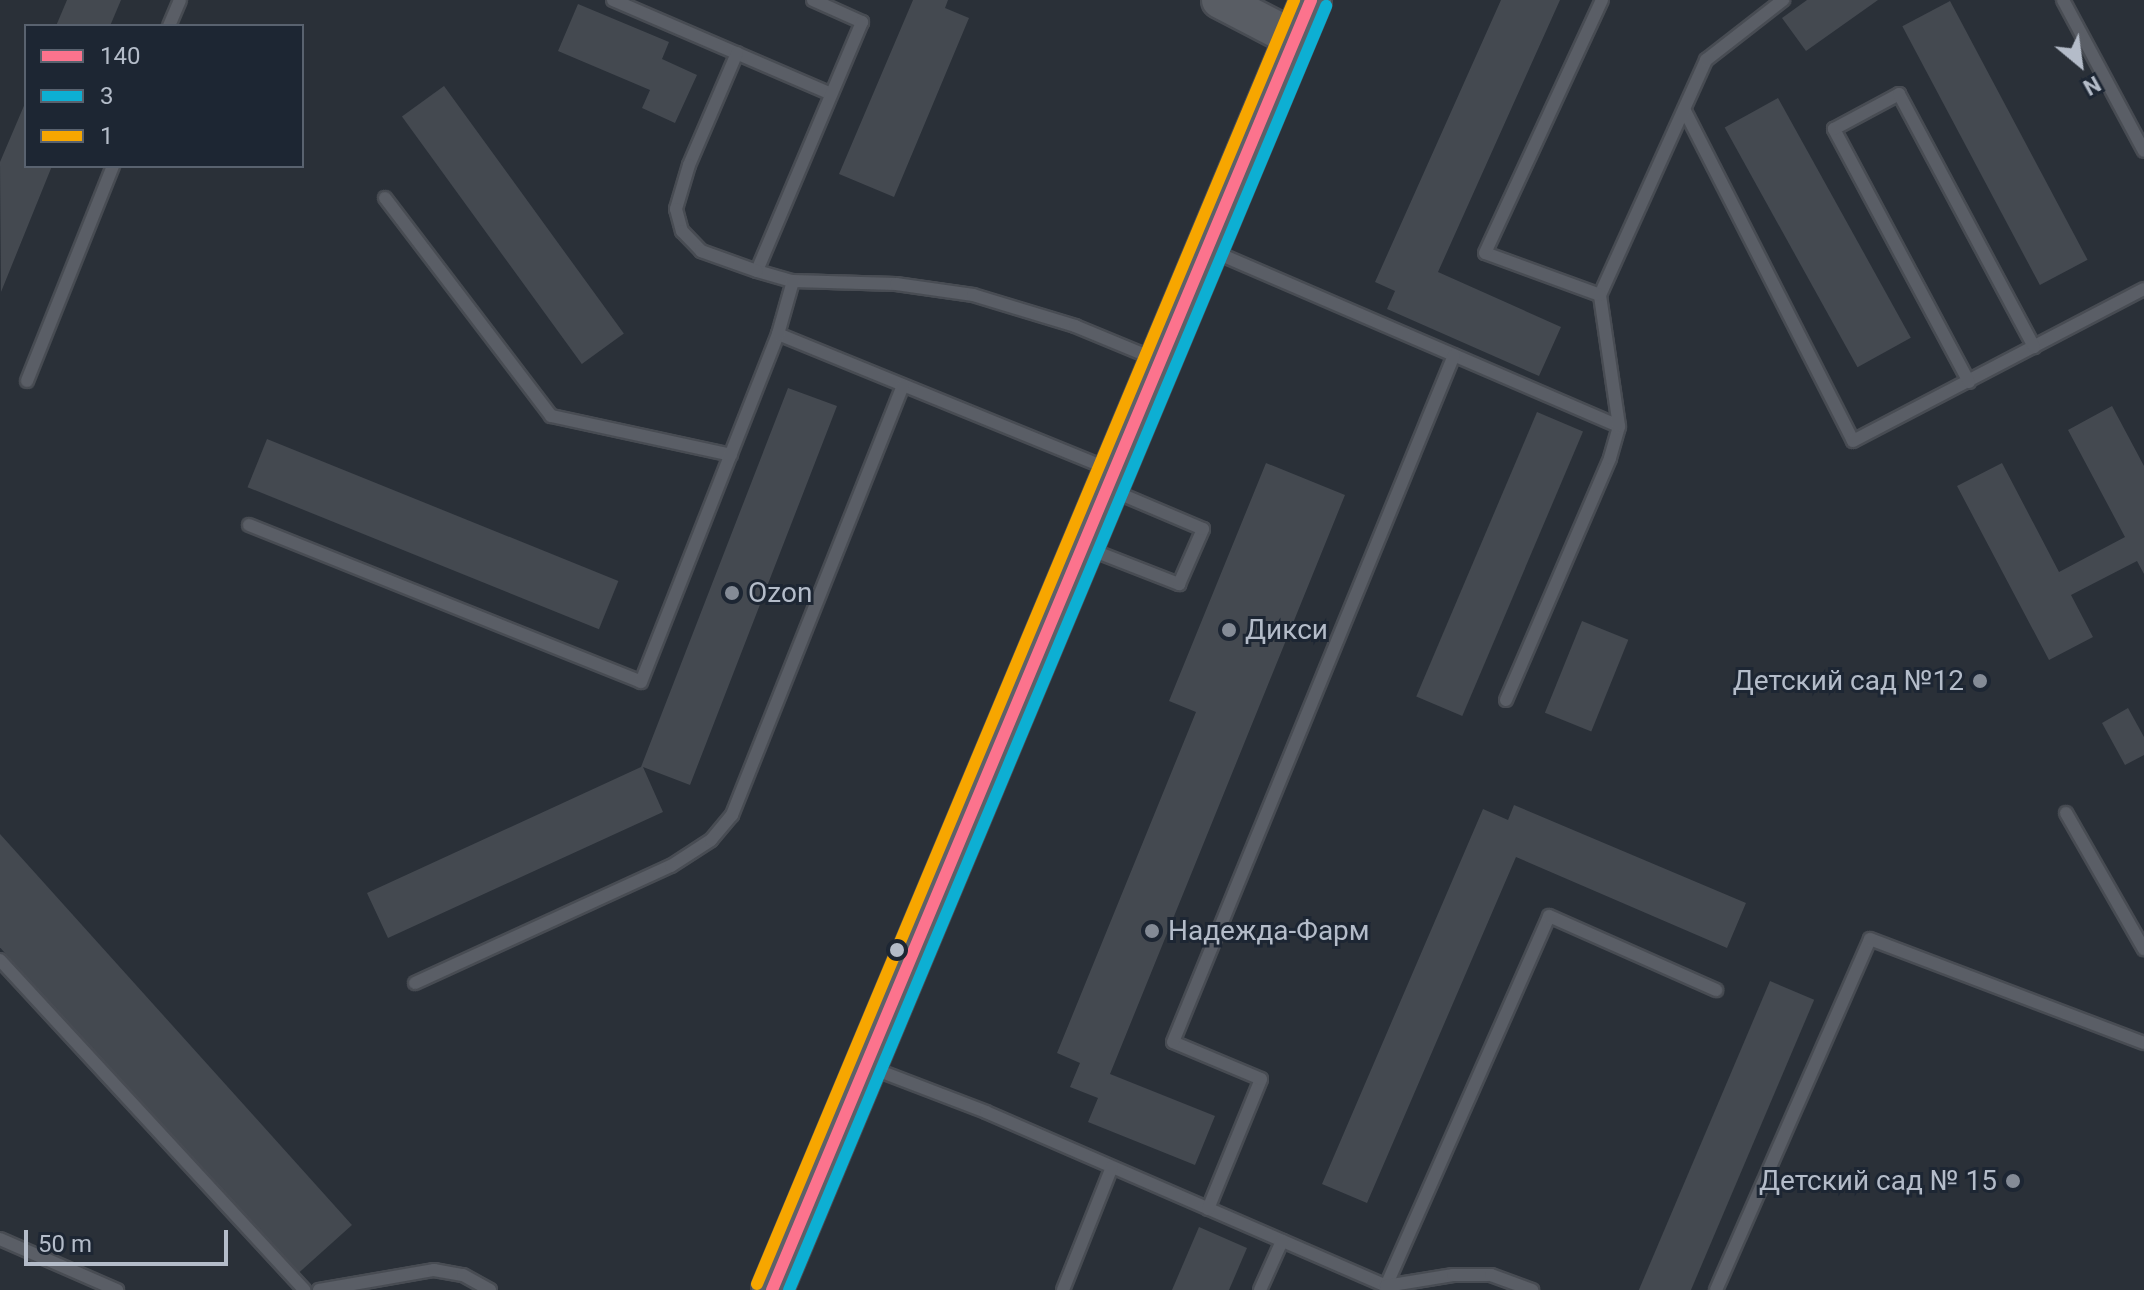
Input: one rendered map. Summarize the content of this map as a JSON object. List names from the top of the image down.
{
  "places": [
    "Ozon",
    "Дикси",
    "Детский сад №12",
    "Надежда-Фарм",
    "Детский сад № 15"
  ],
  "lines": ["transit line 140", "transit line 1", "transit line 3"],
  "legend": ["140", "3", "1"],
  "scale_bar": "50 m",
  "north": "bottom right"
}
